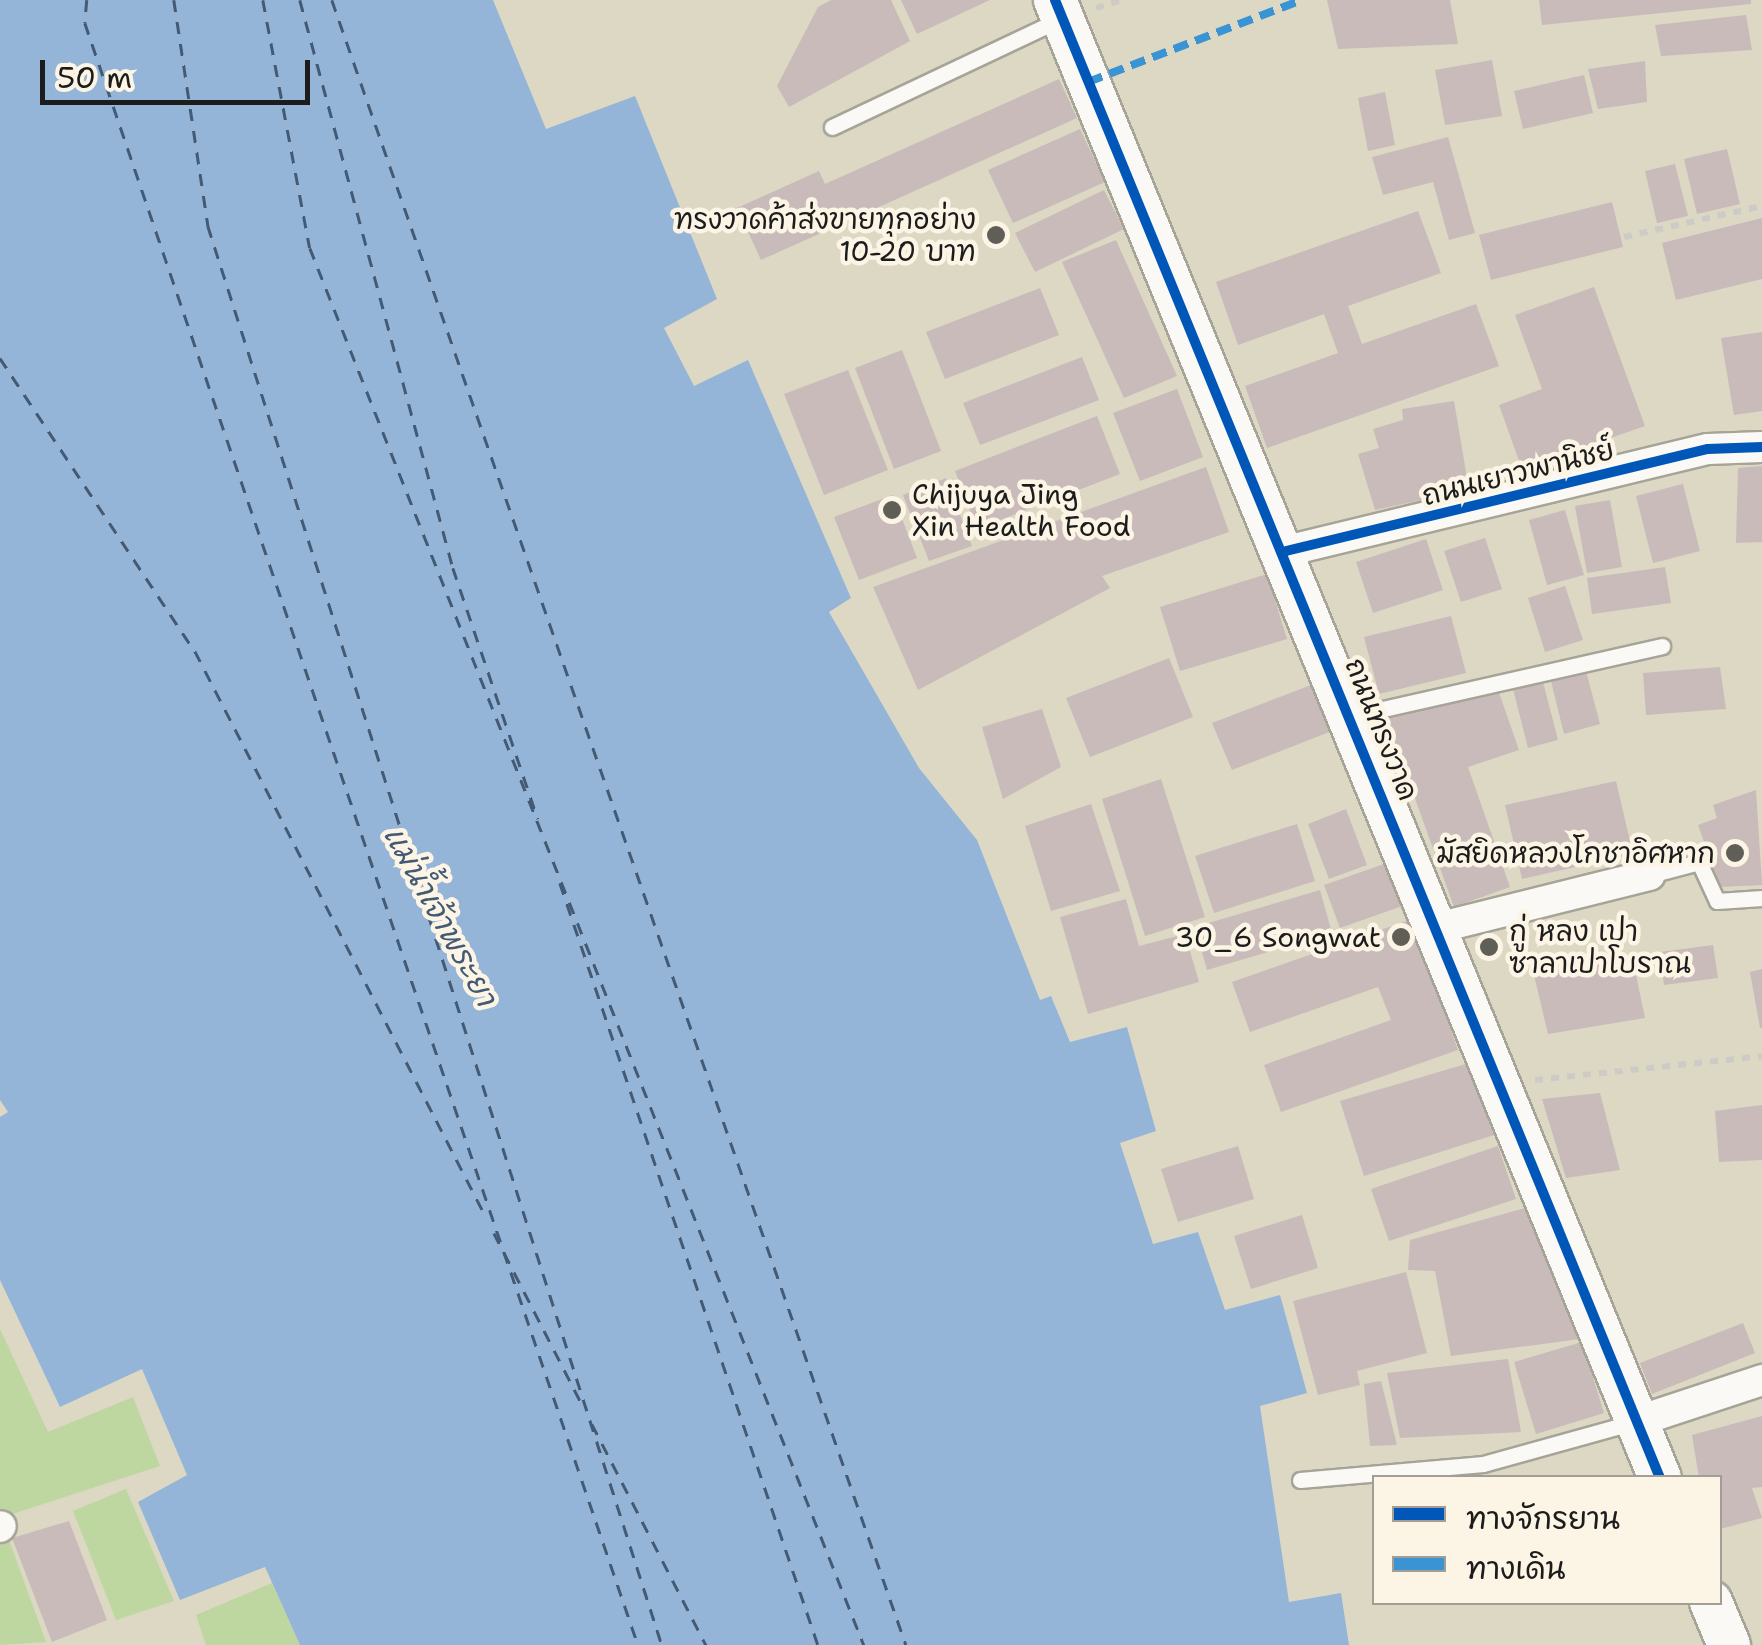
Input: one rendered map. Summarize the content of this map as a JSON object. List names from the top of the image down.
{
  "streets": {
    "street": ["ถนนเยาวพานิชย์", "ถนนทรงวาด"]
  },
  "crossings": [
    ["ถนนเยาวพานิชย์", "ถนนทรงวาด"]
  ],
  "water": ["แม่น้ำเจ้าพระยา"],
  "places": [
    "ทรงวาดค้าส่งขายทุกอย่าง 10-20 บาท",
    "Chijuya Jing Xin Health Food",
    "มัสยิดหลวงโกชาอิศหาก",
    "30_6 Songwat",
    "กู่ หลง เปา ซาลาเปาโบราณ"
  ],
  "legend": ["ทางจักรยาน", "ทางเดิน"],
  "scale_bar": "50 m"
}
